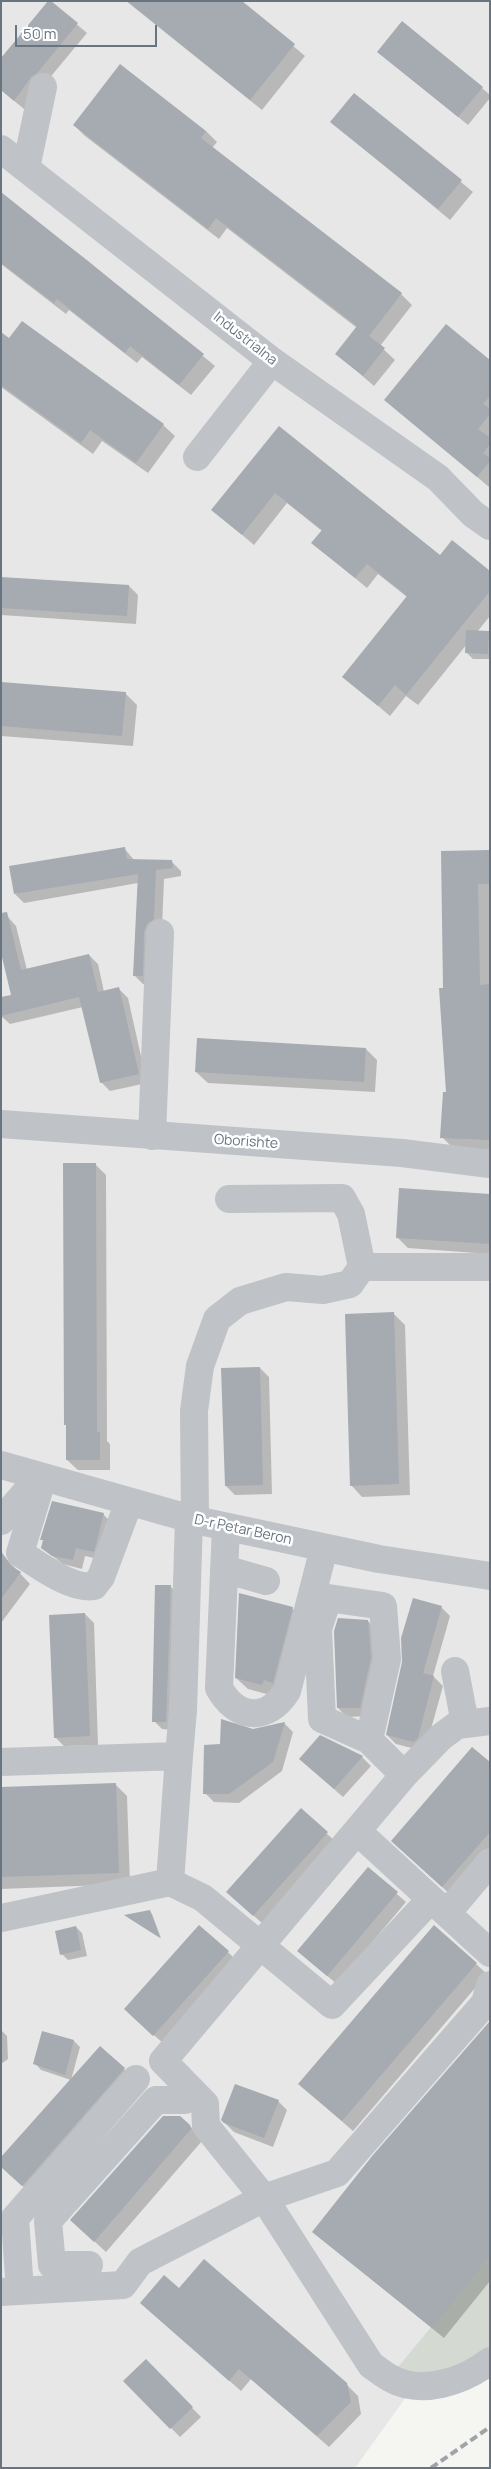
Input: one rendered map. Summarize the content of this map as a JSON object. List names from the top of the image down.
{
  "streets": {
    "street": ["Industrialna", "Oborishte", "D-r Petar Beron"]
  },
  "scale_bar": "50 m"
}
